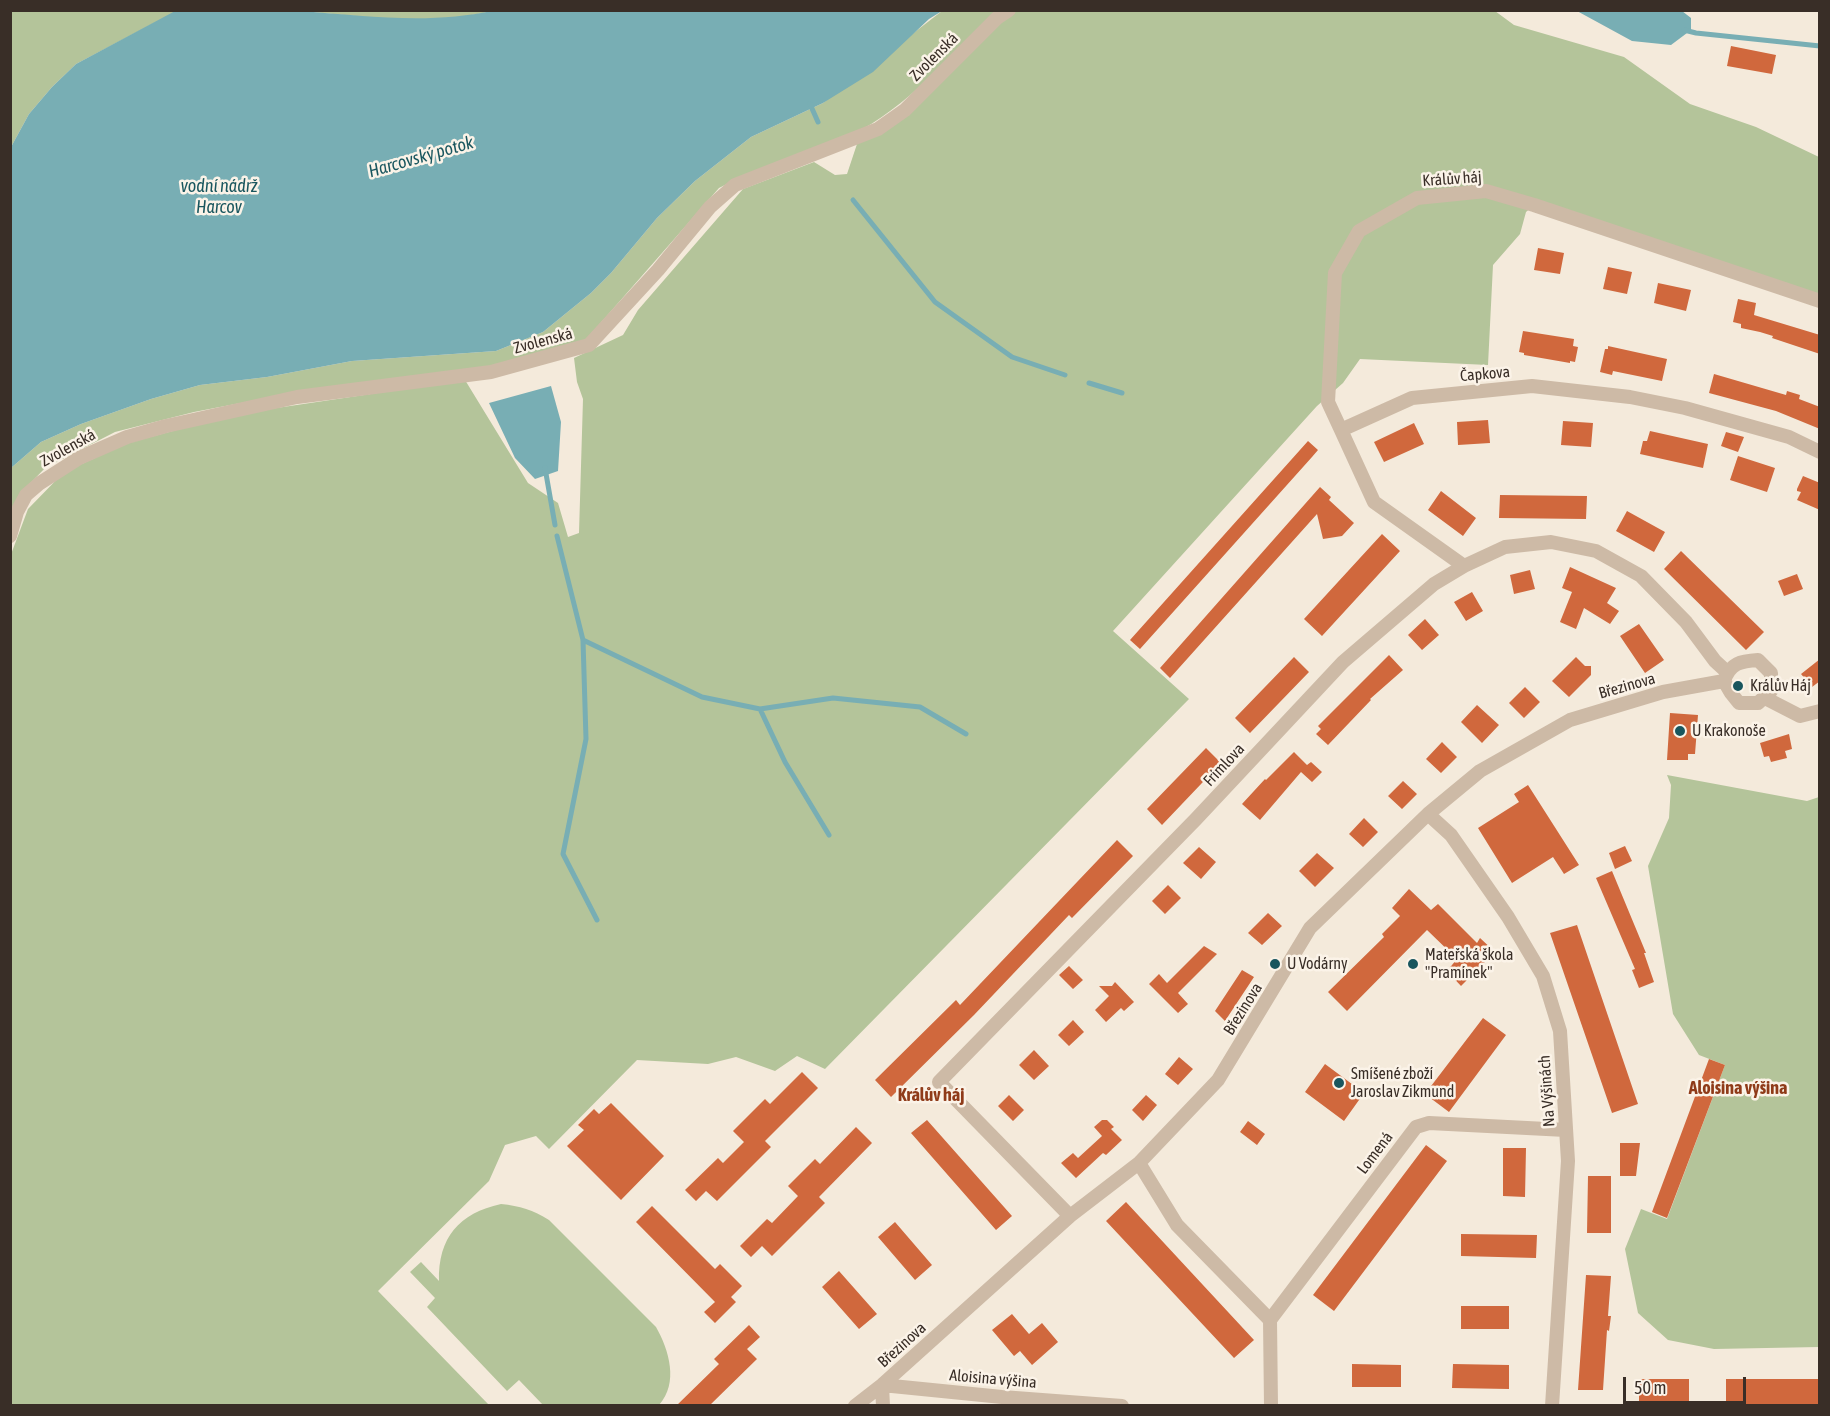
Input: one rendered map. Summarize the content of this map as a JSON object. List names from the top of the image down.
{
  "streets": {
    "street": [
      "Zvolenská",
      "Králův háj",
      "Čapkova",
      "Březinova",
      "Frimlova",
      "Na Výšinách",
      "Lomená",
      "Aloisina výšina"
    ]
  },
  "crossings": [
    ["Králův háj", "Čapkova"],
    ["Březinova", "Frimlova"],
    ["Březinova", "Na Výšinách"],
    ["Březinova", "Aloisina výšina"],
    ["Na Výšinách", "Lomená"]
  ],
  "districts": ["Aloisina výšina", "Králův háj"],
  "water": ["Harcovský potok", "vodní nádrž Harcov"],
  "places": [
    "Králův Háj",
    "U Krakonoše",
    "U Vodárny",
    "Mateřská škola \"Pramínek\"",
    "Smíšené zboží Jaroslav Zikmund"
  ],
  "scale_bar": "50 m"
}
